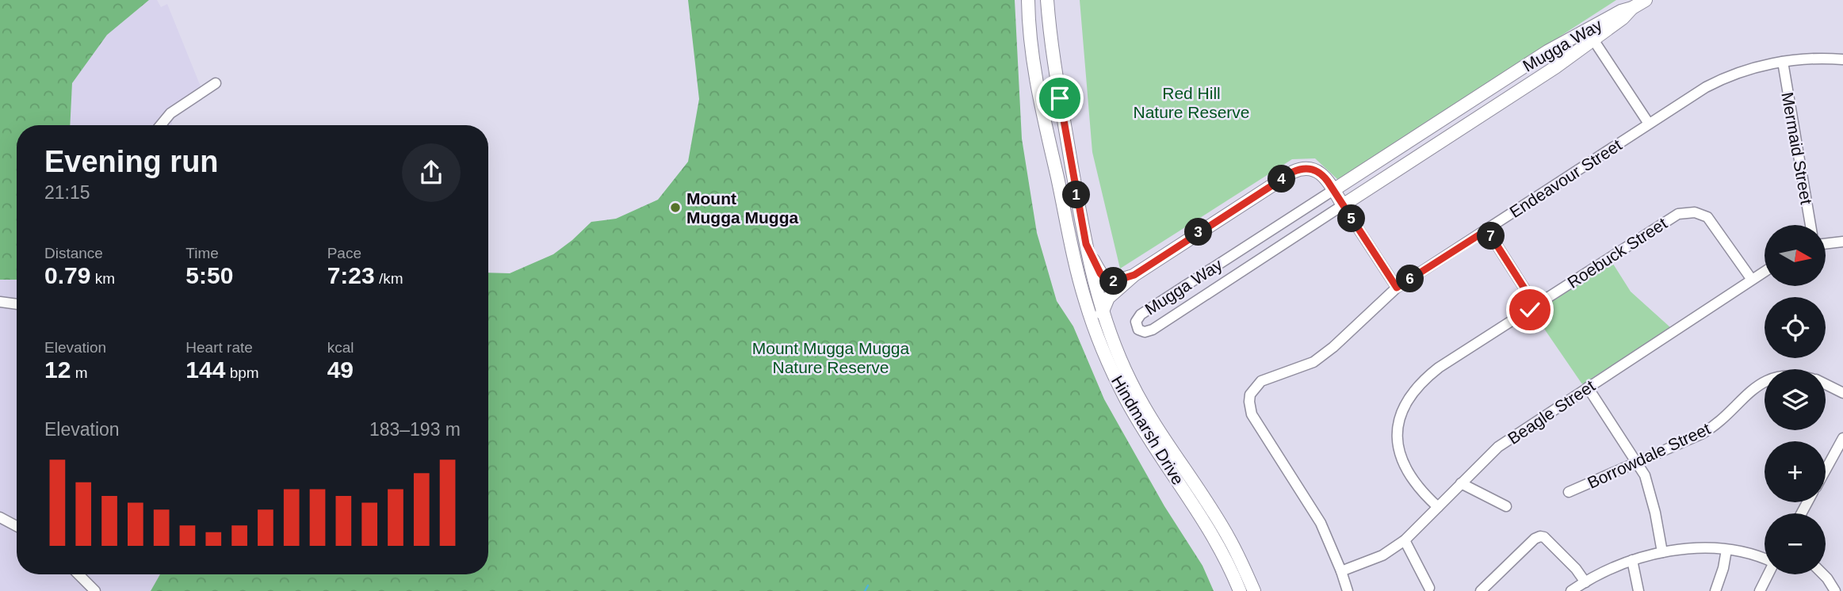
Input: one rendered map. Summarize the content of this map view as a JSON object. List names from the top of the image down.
{
  "streets": {
    "main road": ["Mugga Way", "Hindmarsh Drive"],
    "street": [
      "Mermaid Street",
      "Endeavour Street",
      "Roebuck Street",
      "Beagle Street",
      "Borrowdale Street"
    ]
  },
  "crossings": [
    ["Mermaid Street", "Endeavour Street"],
    ["Endeavour Street", "Beagle Street"],
    ["Roebuck Street", "Beagle Street"]
  ],
  "parks": ["Red Hill Nature Reserve", "Mount Mugga Mugga Nature Reserve"],
  "places": ["Mount Mugga Mugga"],
  "north": "right",
  "page": {
    "heading": ["Evening run", "21:15"],
    "pins": [
      "4",
      "1",
      "5",
      "3",
      "7",
      "6",
      "2"
    ],
    "stats": [
      ["Distance", "0.79 km"],
      ["Time", "5:50"],
      ["Pace", "7:23 /km"],
      ["Elevation", "12 m"],
      ["Heart rate", "144 bpm"],
      ["kcal", "49"]
    ],
    "map_buttons": ["+", "−"],
    "chart": ["Elevation", "183–193 m"]
  }
}
